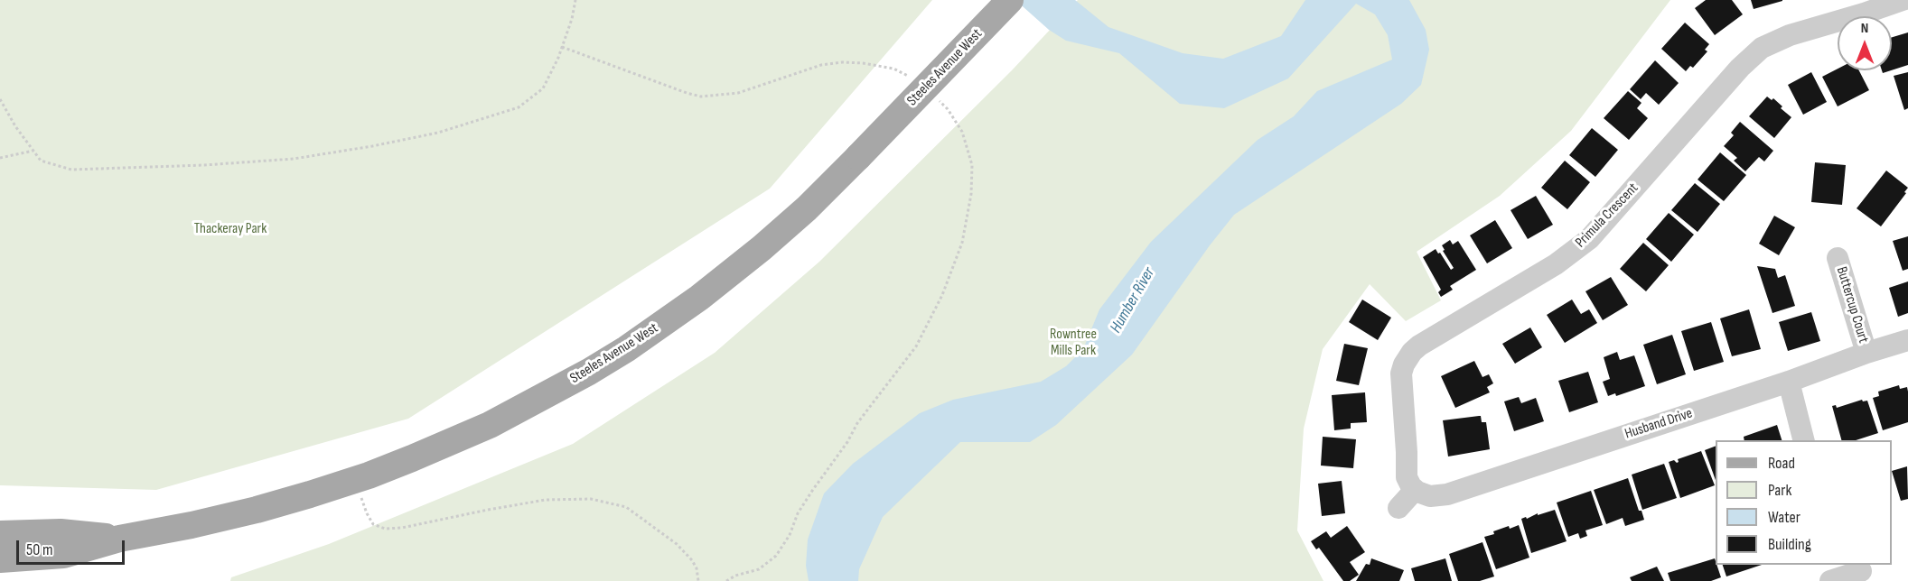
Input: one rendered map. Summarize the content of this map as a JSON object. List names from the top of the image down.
{
  "streets": {
    "main road": ["Steeles Avenue West"],
    "street": ["Primula Crescent", "Buttercup Court", "Husband Drive"]
  },
  "crossings": [
    ["Primula Crescent", "Husband Drive"],
    ["Buttercup Court", "Husband Drive"]
  ],
  "water": ["Humber River"],
  "parks": ["Thackeray Park", "Rowntree Mills Park"],
  "legend": [
    "Road",
    "Park",
    "Water",
    "Building"
  ],
  "scale_bar": "50 m",
  "north": "top"
}
